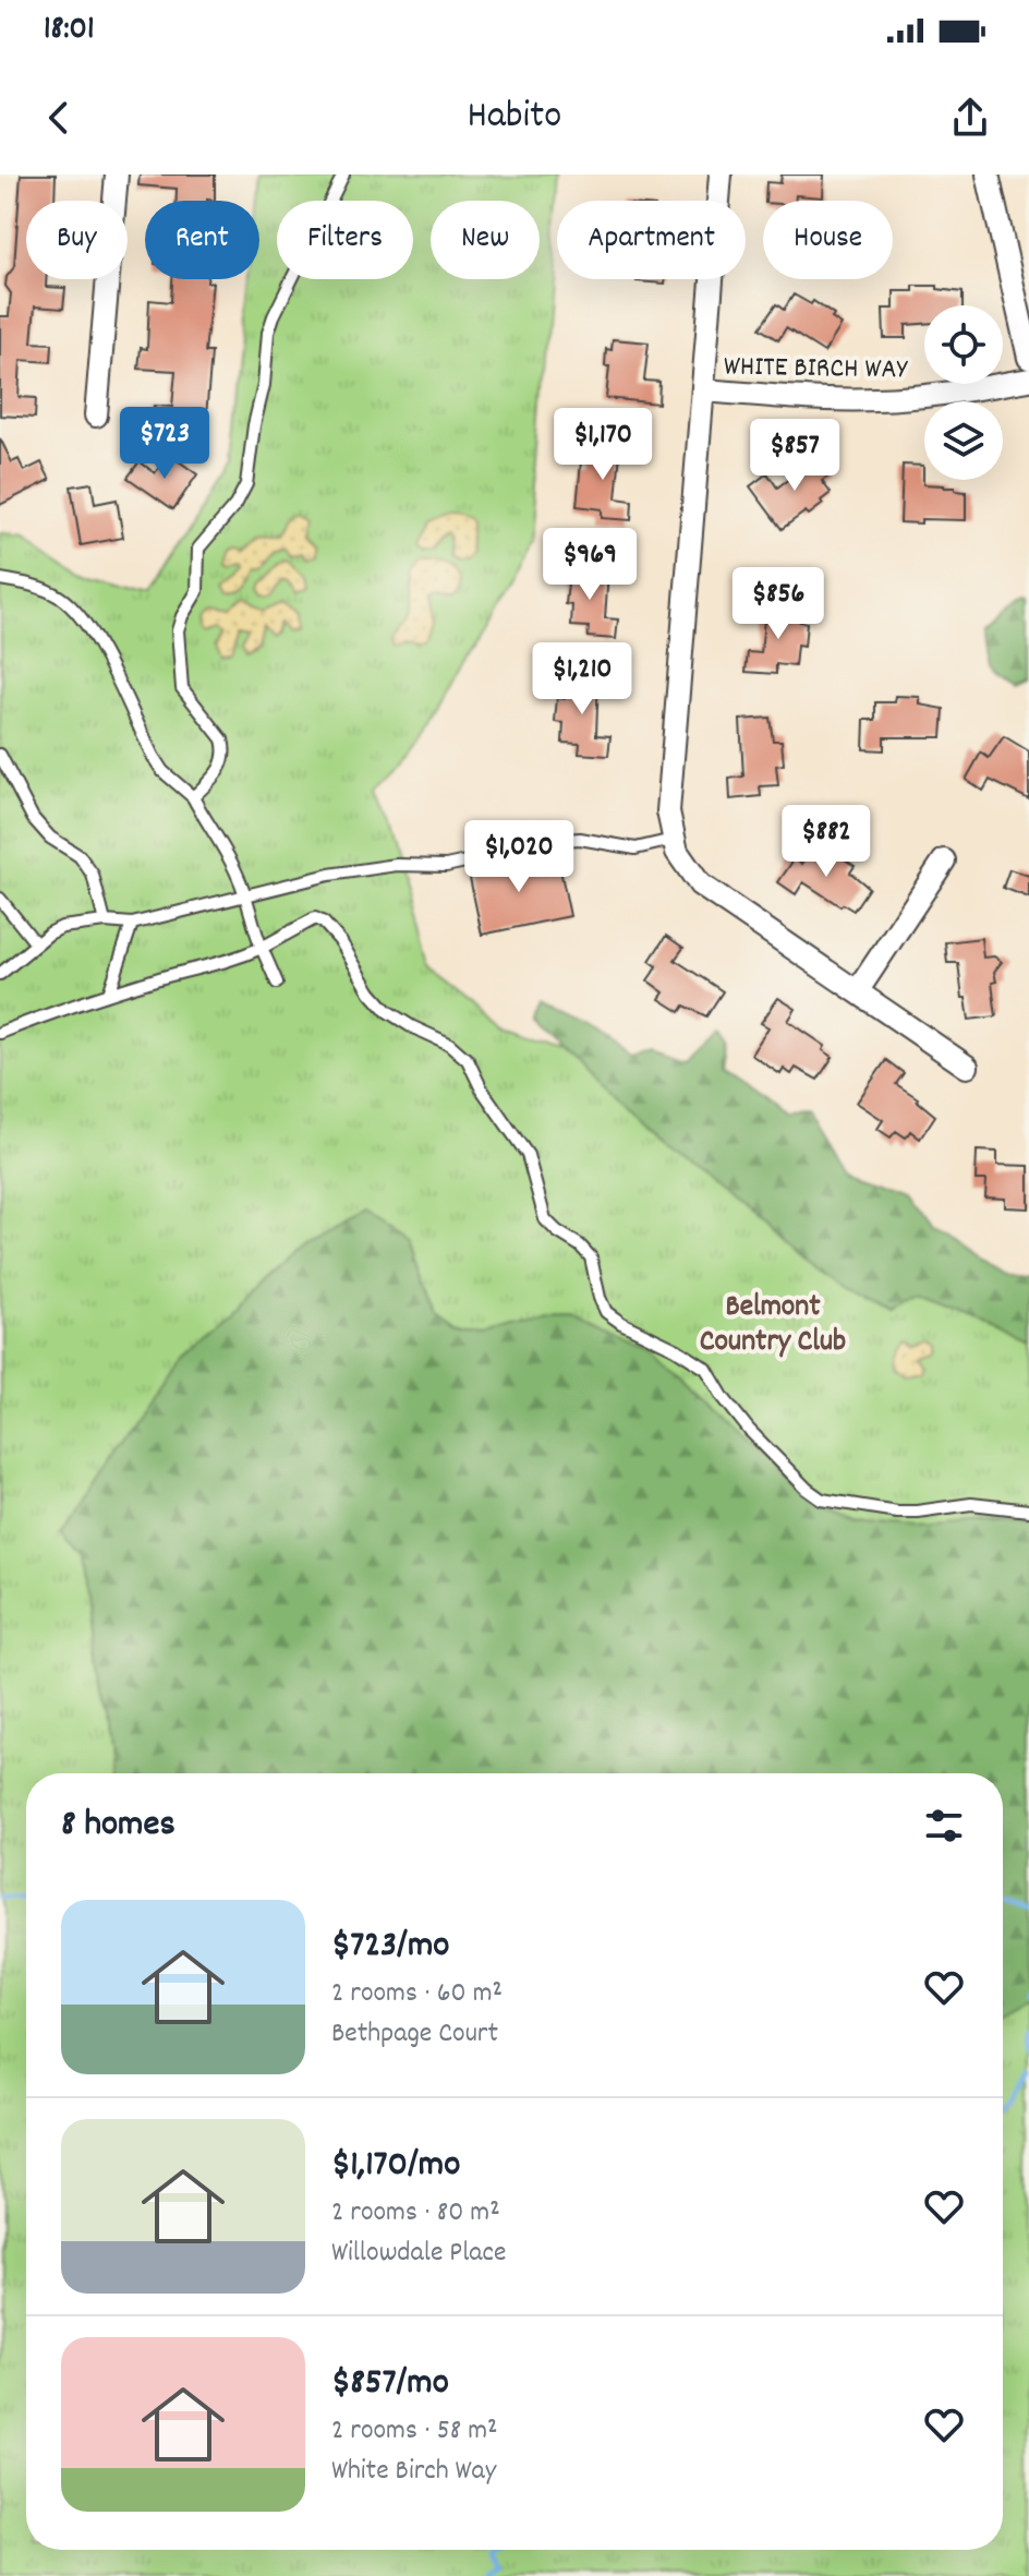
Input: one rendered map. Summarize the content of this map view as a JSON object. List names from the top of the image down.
{
  "streets": {
    "street": ["WHITE BIRCH WAY"]
  },
  "districts": ["Belmont Country Club"],
  "page": {
    "status": "18:01",
    "header": "Habito",
    "chip": [
      "Buy",
      "Rent",
      "Filters",
      "New",
      "Apartment",
      "House"
    ],
    "price": [
      "$723",
      "$1,170",
      "$857",
      "$969",
      "$856",
      "$1,210",
      "$882",
      "$1,020"
    ],
    "heading": "8 homes",
    "list": [
      {
        "name": "$723/mo",
        "note": "2 rooms · 60 m² · Bethpage Court"
      },
      {
        "name": "$1,170/mo",
        "note": "2 rooms · 80 m² · Willowdale Place"
      },
      {
        "name": "$857/mo",
        "note": "2 rooms · 58 m² · White Birch Way"
      }
    ]
  }
}
